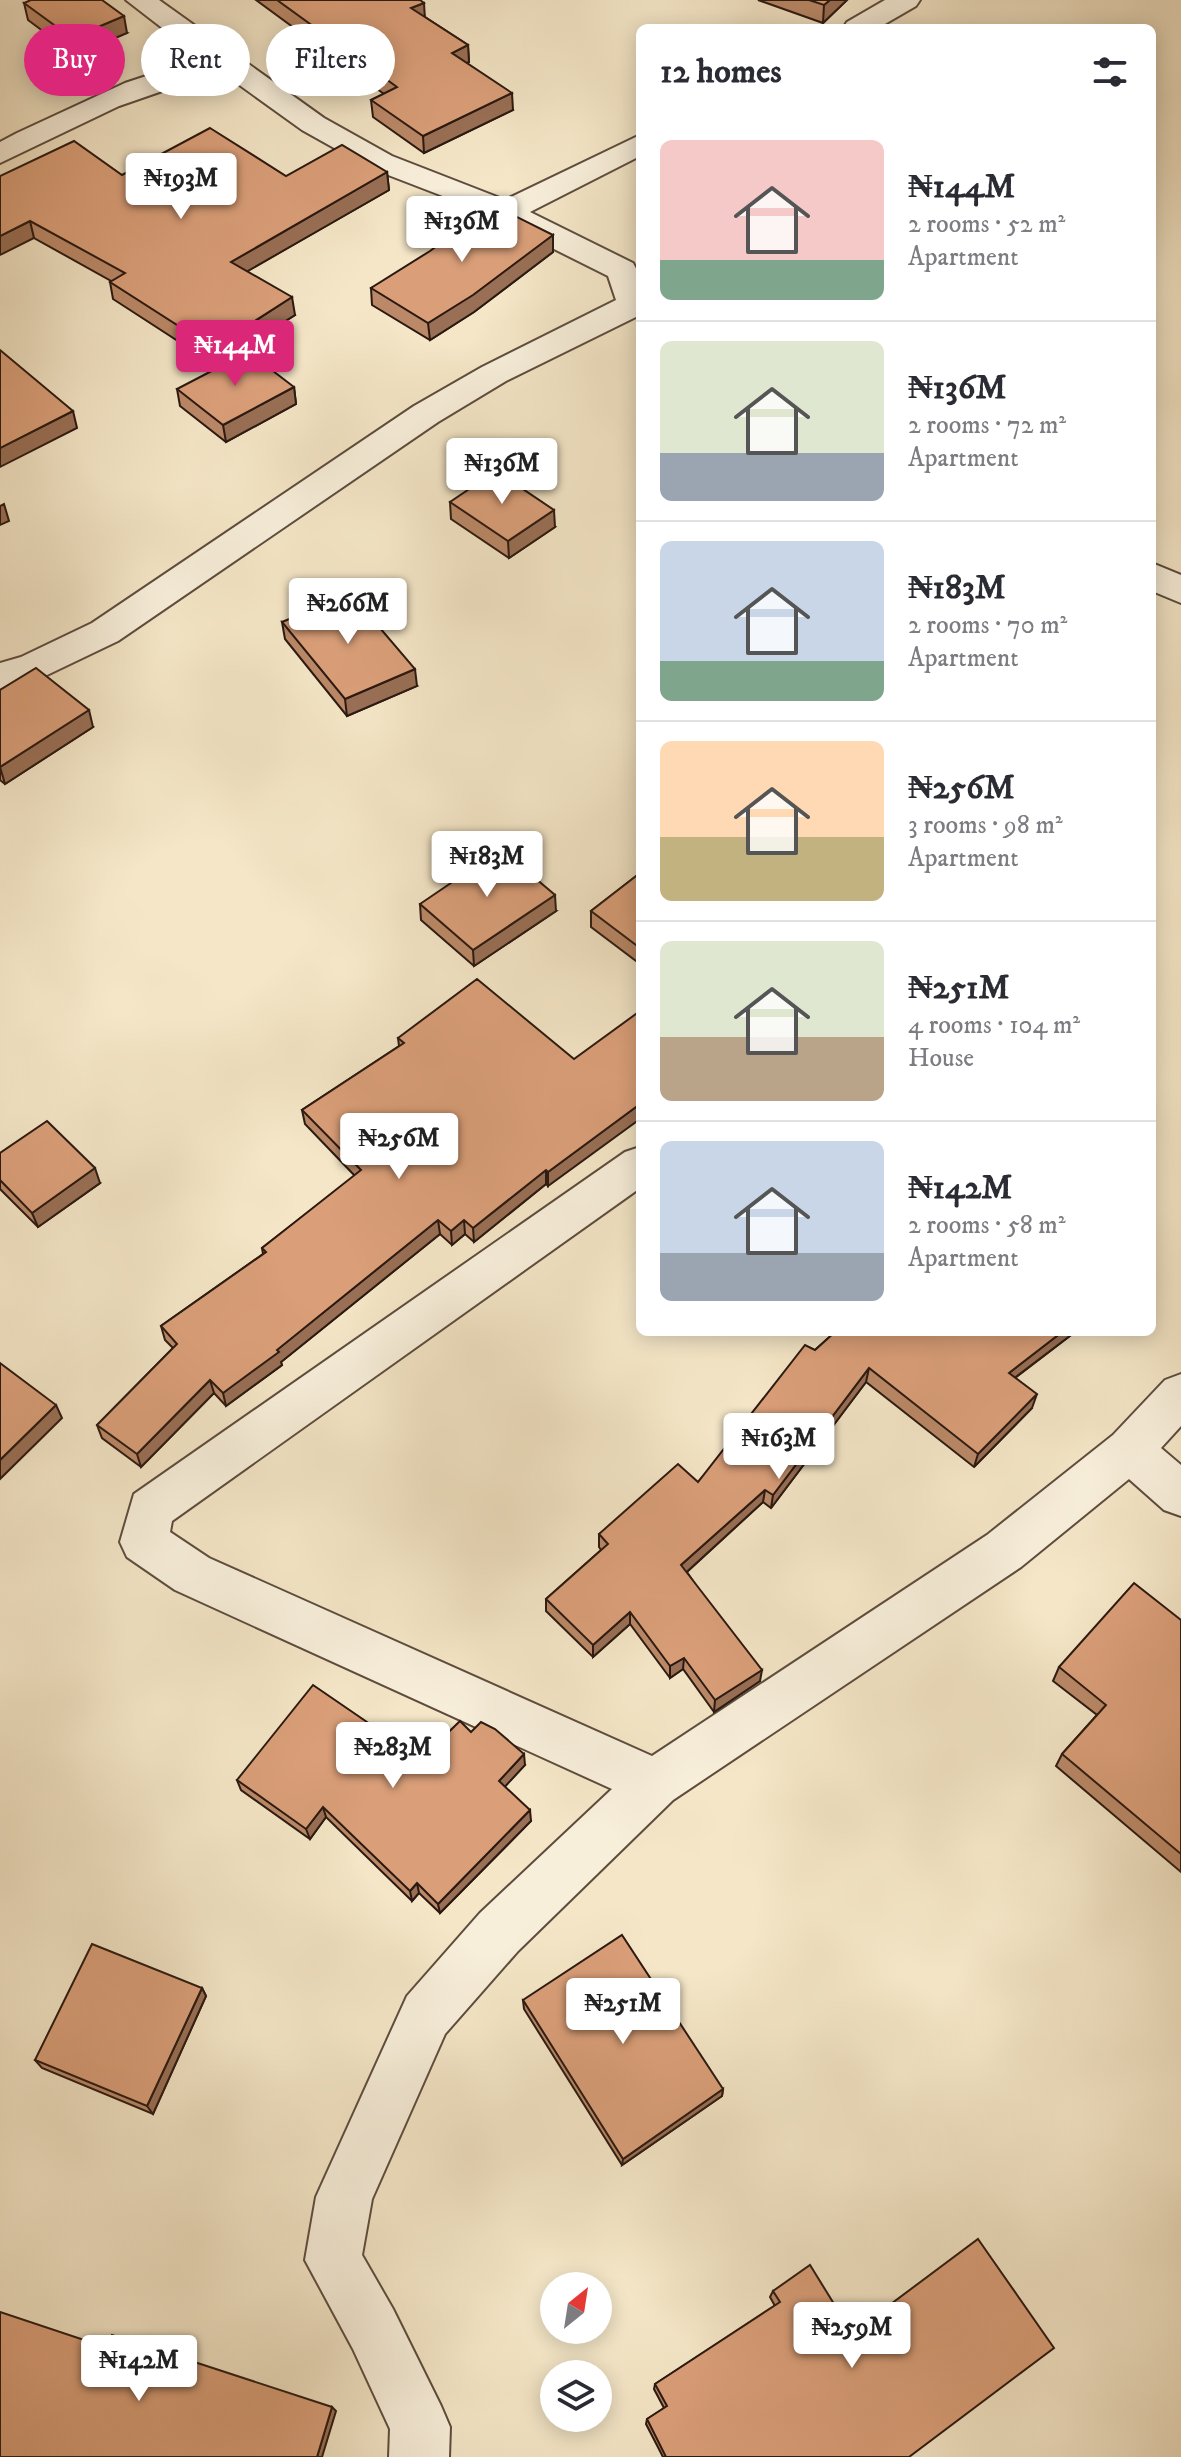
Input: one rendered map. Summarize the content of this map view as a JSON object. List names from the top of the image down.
{
  "north": "top right",
  "page": {
    "chip": ["Buy", "Rent", "Filters"],
    "heading": "12 homes",
    "list": [
      {
        "name": "₦144M",
        "note": "2 rooms · 52 m² · Apartment"
      },
      {
        "name": "₦136M",
        "note": "2 rooms · 72 m² · Apartment"
      },
      {
        "name": "₦183M",
        "note": "2 rooms · 70 m² · Apartment"
      },
      {
        "name": "₦256M",
        "note": "3 rooms · 98 m² · Apartment"
      },
      {
        "name": "₦251M",
        "note": "4 rooms · 104 m² · House"
      },
      {
        "name": "₦142M",
        "note": "2 rooms · 58 m² · Apartment"
      }
    ],
    "price": [
      "₦193M",
      "₦136M",
      "₦144M",
      "₦136M",
      "₦266M",
      "₦183M",
      "₦256M",
      "₦163M",
      "₦283M",
      "₦251M",
      "₦259M",
      "₦142M"
    ]
  }
}
